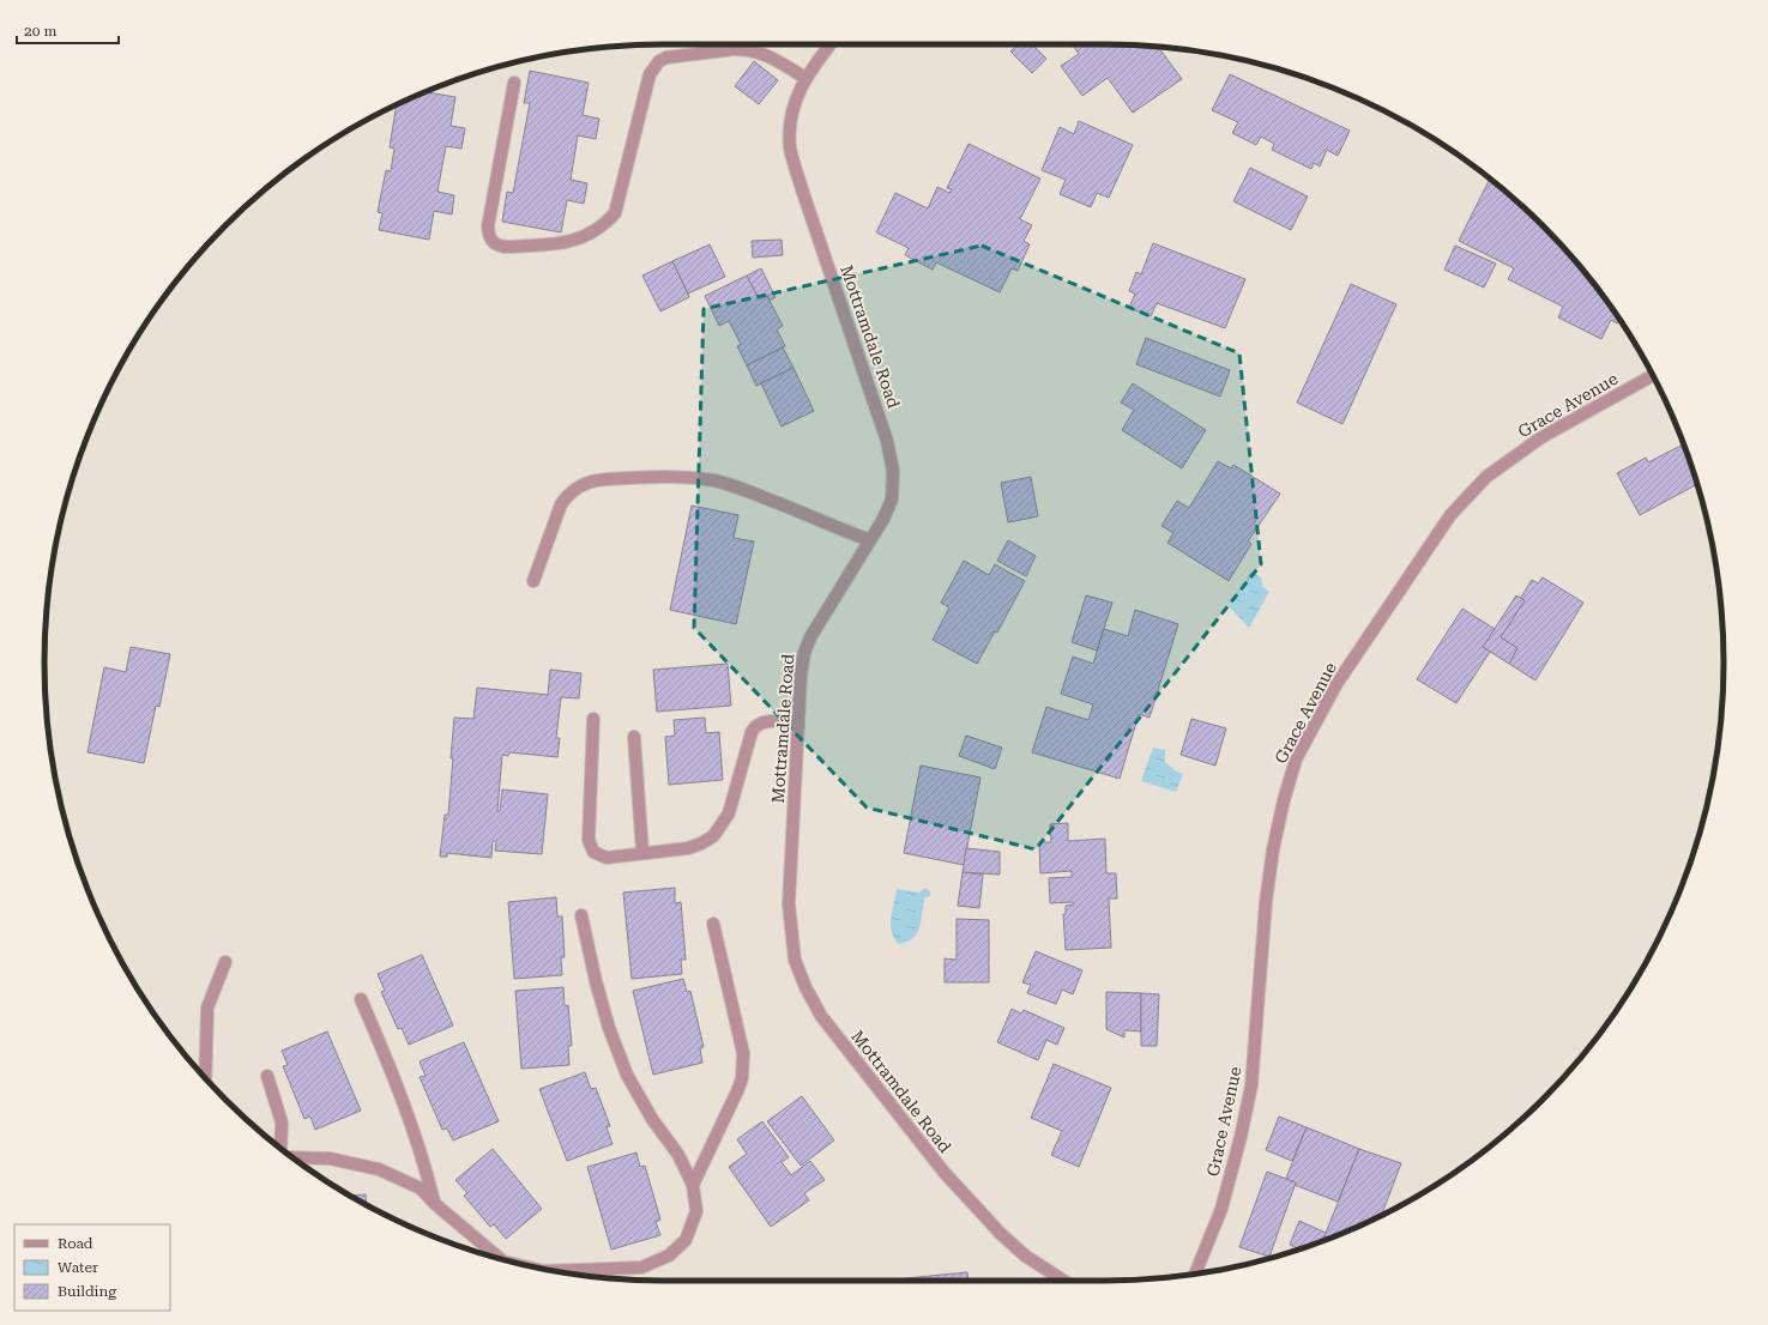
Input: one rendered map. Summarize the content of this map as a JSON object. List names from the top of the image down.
{
  "streets": {
    "street": ["Mottramdale Road", "Grace Avenue"]
  },
  "legend": ["Road", "Water", "Building"],
  "scale_bar": "20 m"
}
